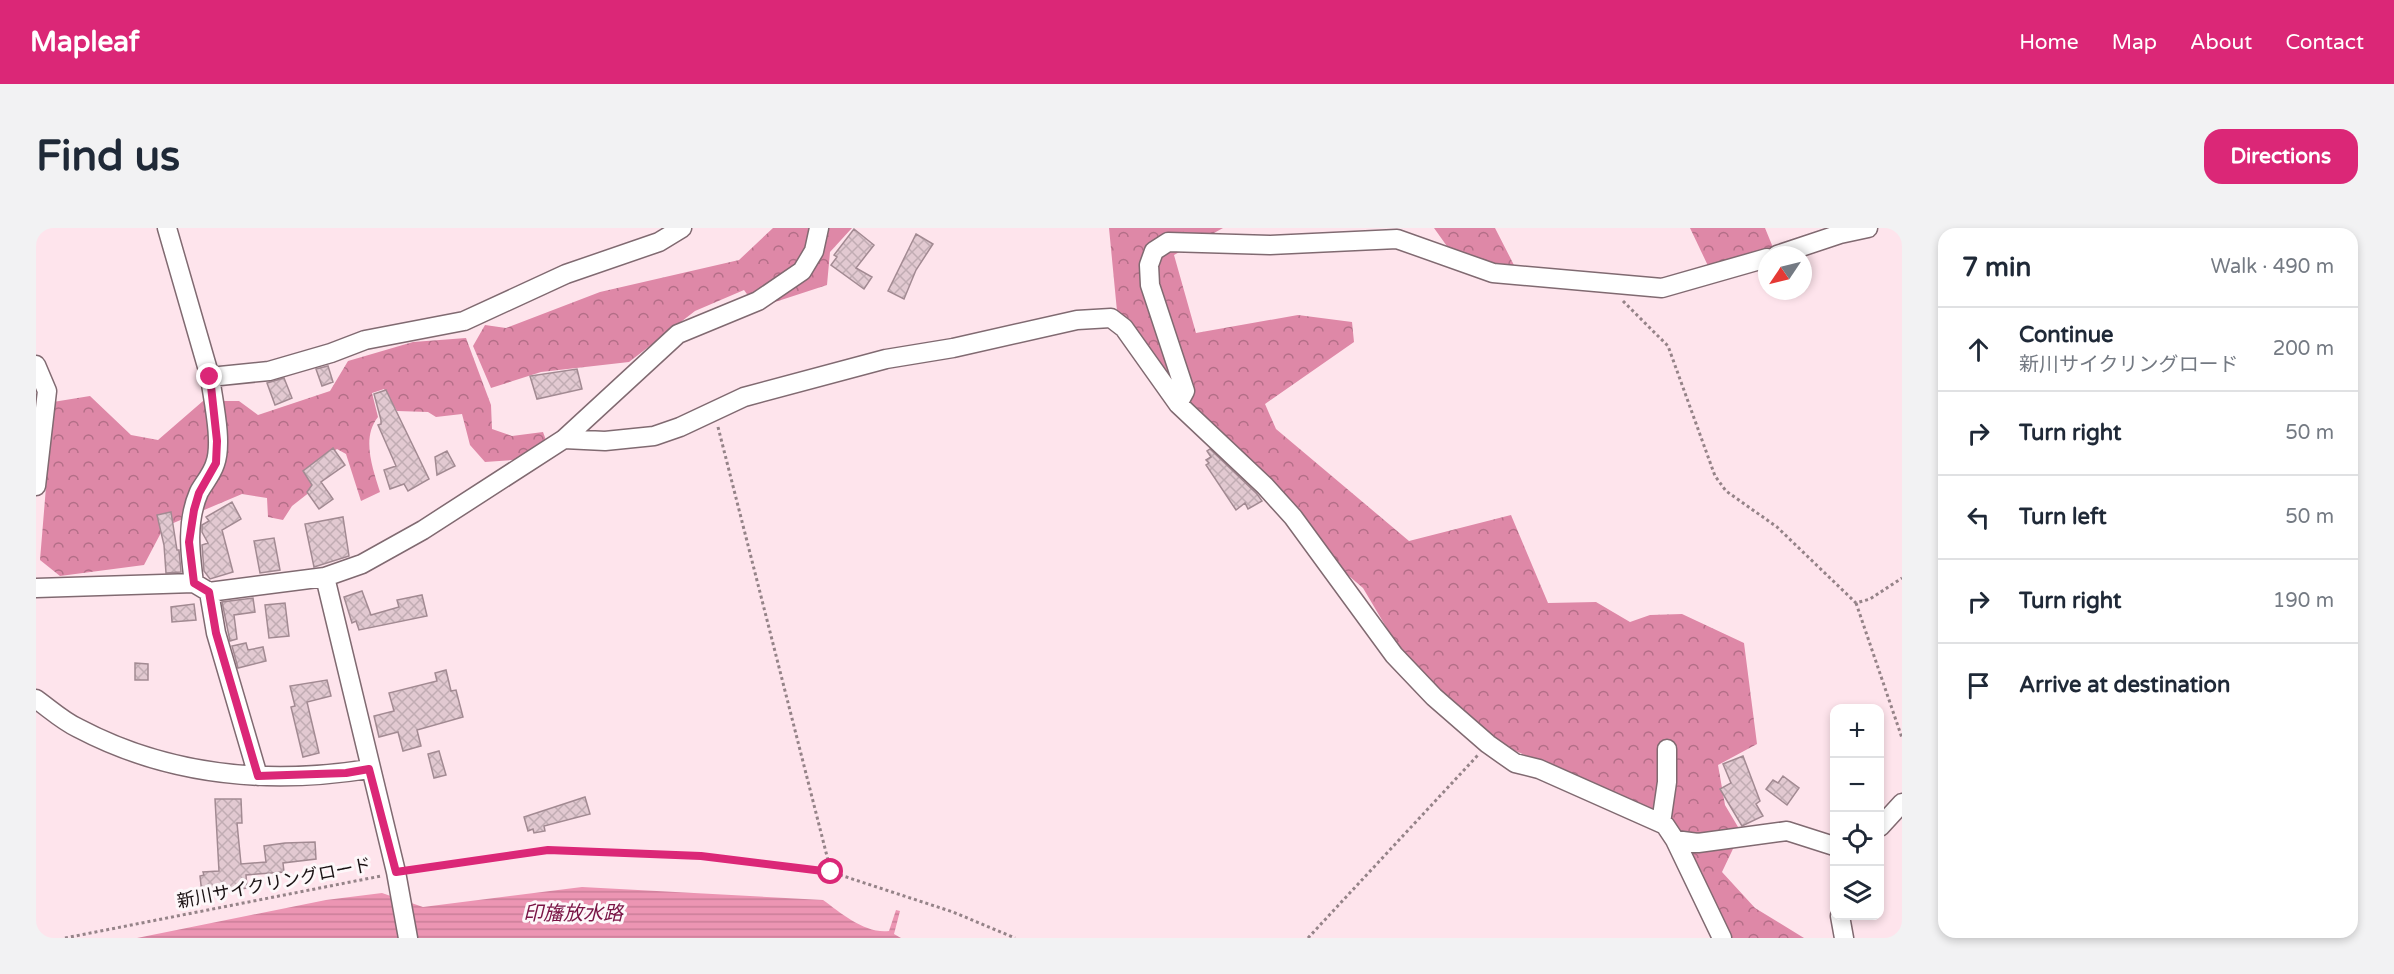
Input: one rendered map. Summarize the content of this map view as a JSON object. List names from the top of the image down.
{
  "streets": {
    "path": ["新川サイクリングロード"]
  },
  "water": ["印旛放水路"],
  "north": "bottom left",
  "page": {
    "header": "Mapleaf",
    "nav": [
      "Home",
      "Map",
      "About",
      "Contact"
    ],
    "buttons": "Directions",
    "title": "Find us",
    "heading": ["7 min", "Walk · 490 m"],
    "list": [
      ["Continue", "新川サイクリングロード", "200 m"],
      ["Turn right", "50 m"],
      ["Turn left", "50 m"],
      ["Turn right", "190 m"],
      "Arrive at destination"
    ],
    "map_buttons": ["+", "−"]
  }
}
